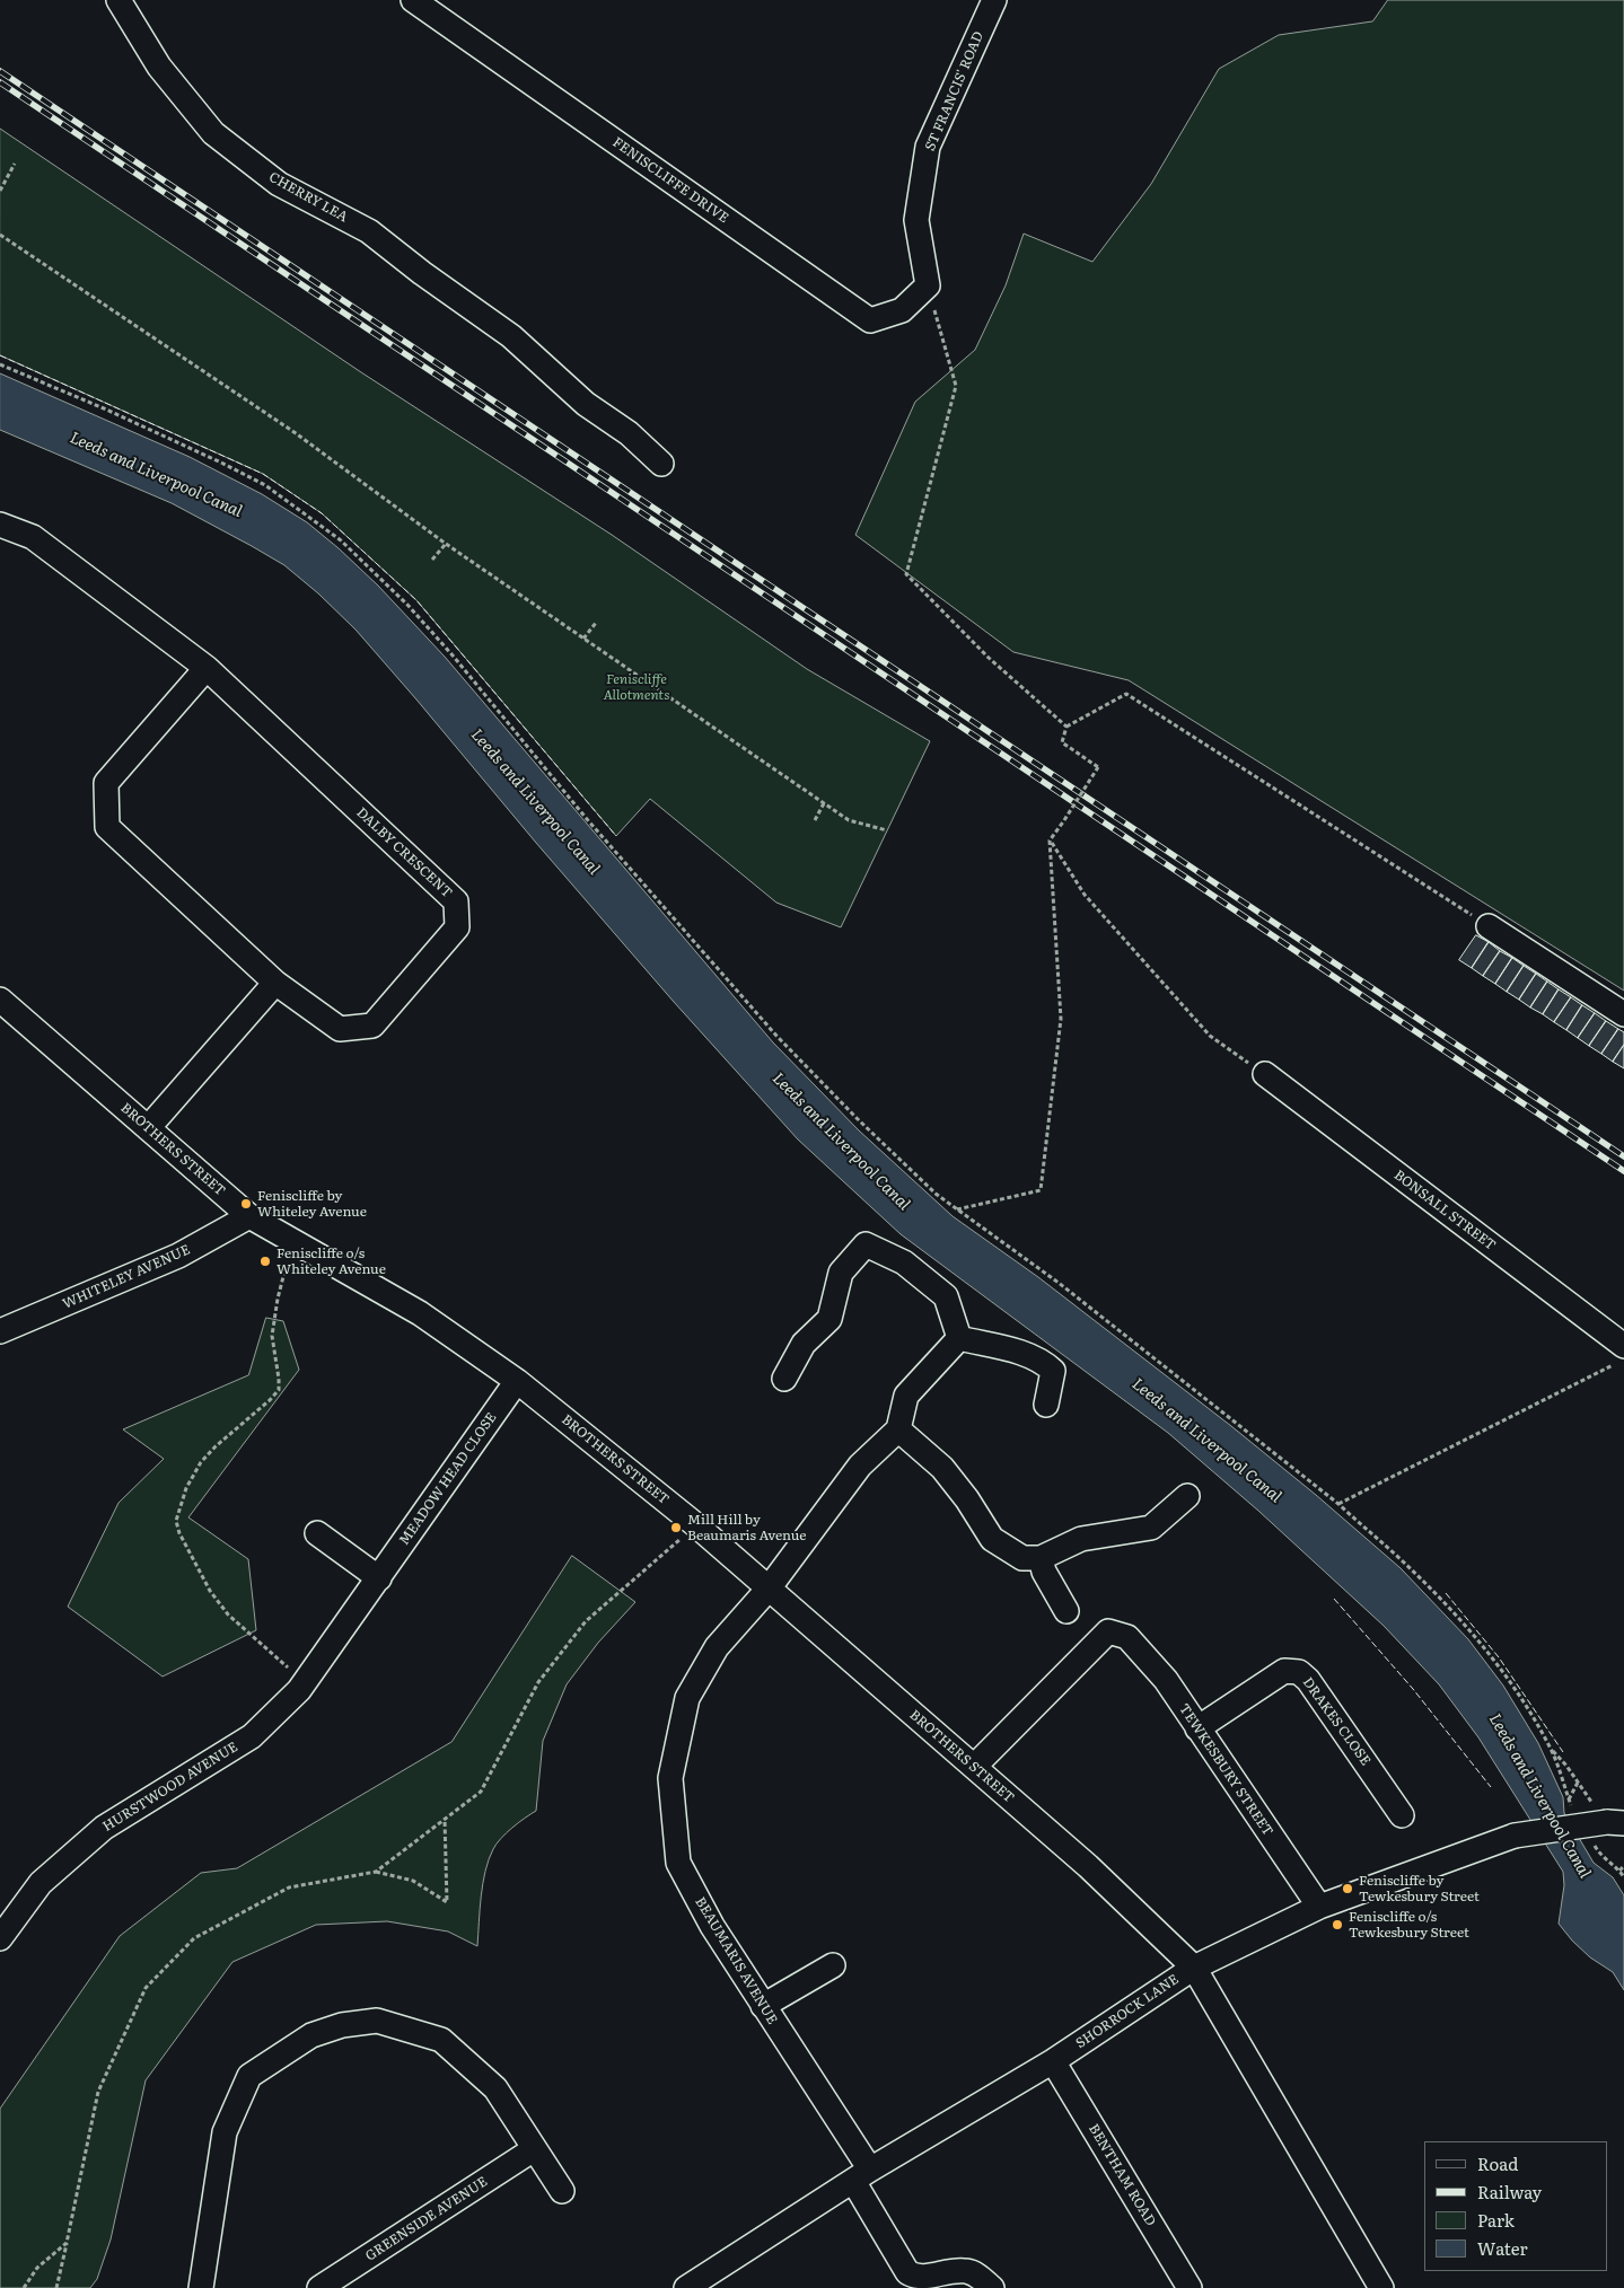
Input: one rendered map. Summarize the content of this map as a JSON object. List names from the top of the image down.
{
  "streets": {
    "street": [
      "ST FRANCIS' ROAD",
      "FENISCLIFFE DRIVE",
      "CHERRY LEA",
      "DALBY CRESCENT",
      "BROTHERS STREET",
      "BONSALL STREET",
      "WHITELEY AVENUE",
      "MEADOW HEAD CLOSE",
      "DRAKES CLOSE",
      "TEWKESBURY STREET",
      "HURSTWOOD AVENUE",
      "BEAUMARIS AVENUE",
      "SHORROCK LANE",
      "BENTHAM ROAD",
      "GREENSIDE AVENUE"
    ]
  },
  "crossings": [
    ["ST FRANCIS' ROAD", "FENISCLIFFE DRIVE"],
    ["BROTHERS STREET", "WHITELEY AVENUE"],
    ["BROTHERS STREET", "MEADOW HEAD CLOSE"],
    ["BROTHERS STREET", "TEWKESBURY STREET"],
    ["BROTHERS STREET", "BEAUMARIS AVENUE"],
    ["BROTHERS STREET", "SHORROCK LANE"],
    ["MEADOW HEAD CLOSE", "HURSTWOOD AVENUE"],
    ["DRAKES CLOSE", "TEWKESBURY STREET"],
    ["TEWKESBURY STREET", "SHORROCK LANE"],
    ["BEAUMARIS AVENUE", "SHORROCK LANE"],
    ["SHORROCK LANE", "BENTHAM ROAD"]
  ],
  "water": ["Leeds and Liverpool Canal"],
  "parks": ["Feniscliffe Allotments"],
  "places": [
    "Feniscliffe by Whiteley Avenue",
    "Feniscliffe o/s Whiteley Avenue",
    "Mill Hill by Beaumaris Avenue",
    "Feniscliffe by Tewkesbury Street",
    "Feniscliffe o/s Tewkesbury Street"
  ],
  "legend": [
    "Road",
    "Railway",
    "Park",
    "Water"
  ]
}
